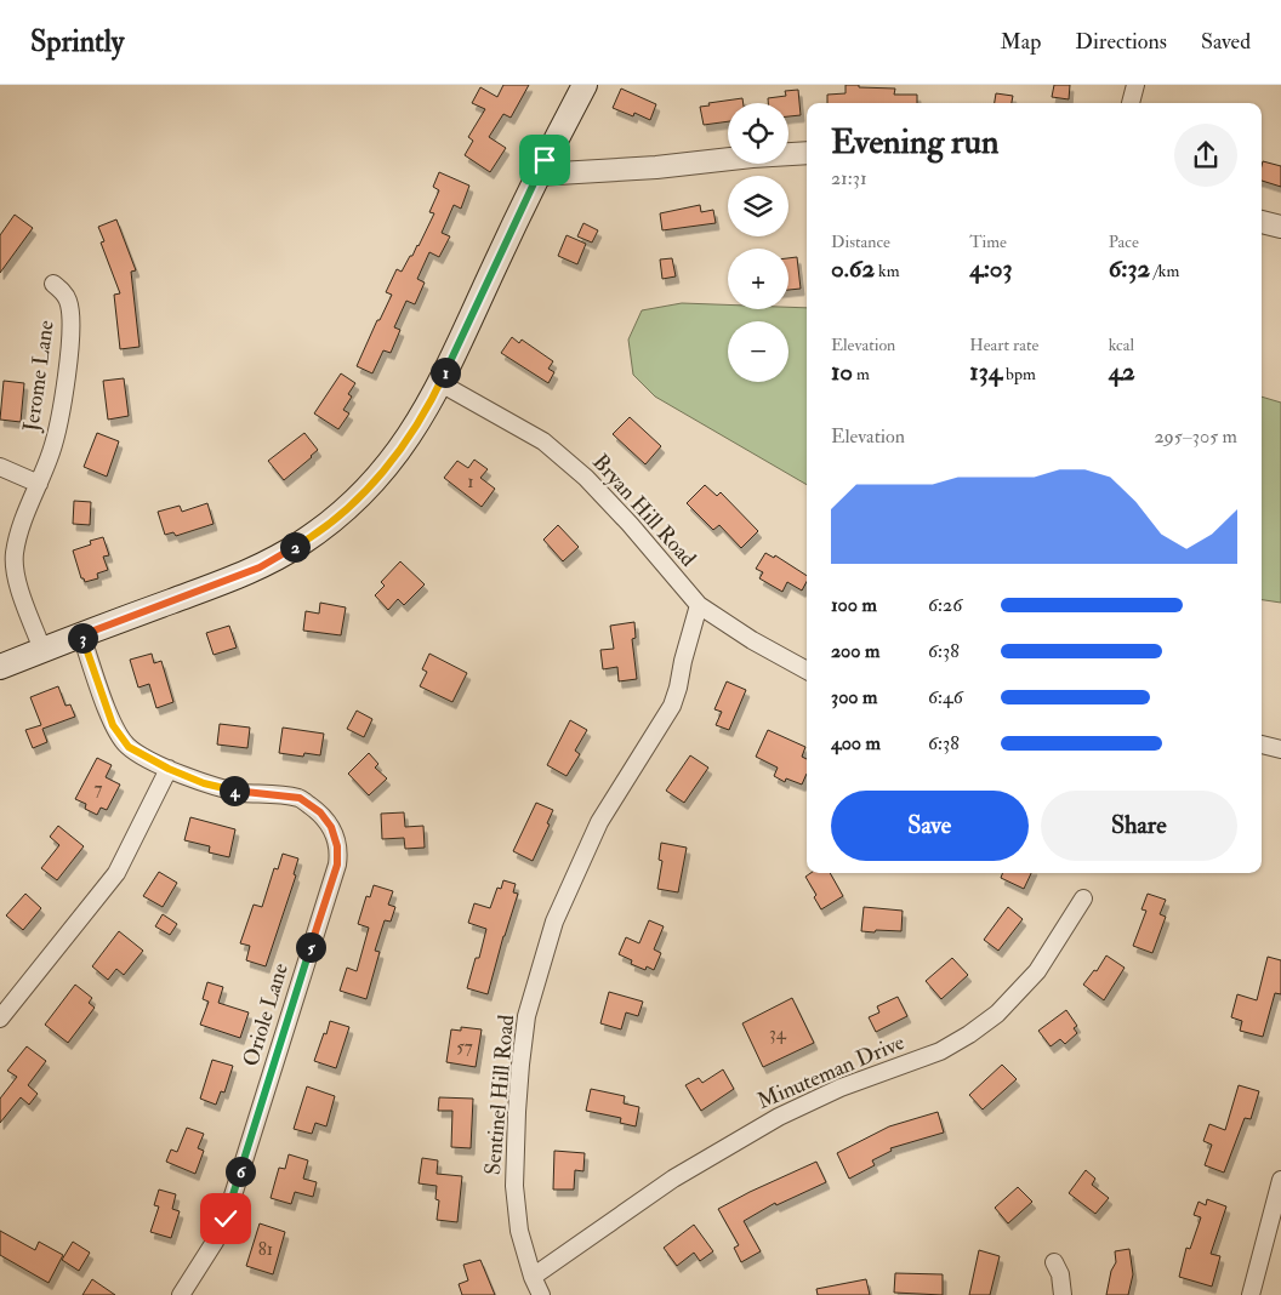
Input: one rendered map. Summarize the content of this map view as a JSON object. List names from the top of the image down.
{
  "streets": {
    "street": [
      "Jerome Lane",
      "Bryan Hill Road",
      "Oriole Lane",
      "Minuteman Drive",
      "Sentinel Hill Road"
    ]
  },
  "crossings": [
    ["Bryan Hill Road", "Sentinel Hill Road"],
    ["Minuteman Drive", "Sentinel Hill Road"]
  ],
  "house_numbers": [
    "1",
    "7",
    "34",
    "57",
    "81"
  ],
  "page": {
    "header": "Sprintly",
    "nav": ["Map", "Directions", "Saved"],
    "map_buttons": ["+", "−"],
    "heading": ["Evening run", "21:31"],
    "stats": [
      ["Distance", "0.62 km"],
      ["Time", "4:03"],
      ["Pace", "6:32 /km"],
      ["Elevation", "10 m"],
      ["Heart rate", "134 bpm"],
      ["kcal", "42"]
    ],
    "pins": [
      "1",
      "2",
      "3",
      "4",
      "5",
      "6"
    ],
    "chart": ["Elevation", "295–305 m"],
    "list": [
      {
        "name": "100 m",
        "note": "6:26"
      },
      {
        "name": "200 m",
        "note": "6:38"
      },
      {
        "name": "300 m",
        "note": "6:46"
      },
      {
        "name": "400 m",
        "note": "6:38"
      }
    ],
    "buttons": ["Save", "Share"]
  }
}
